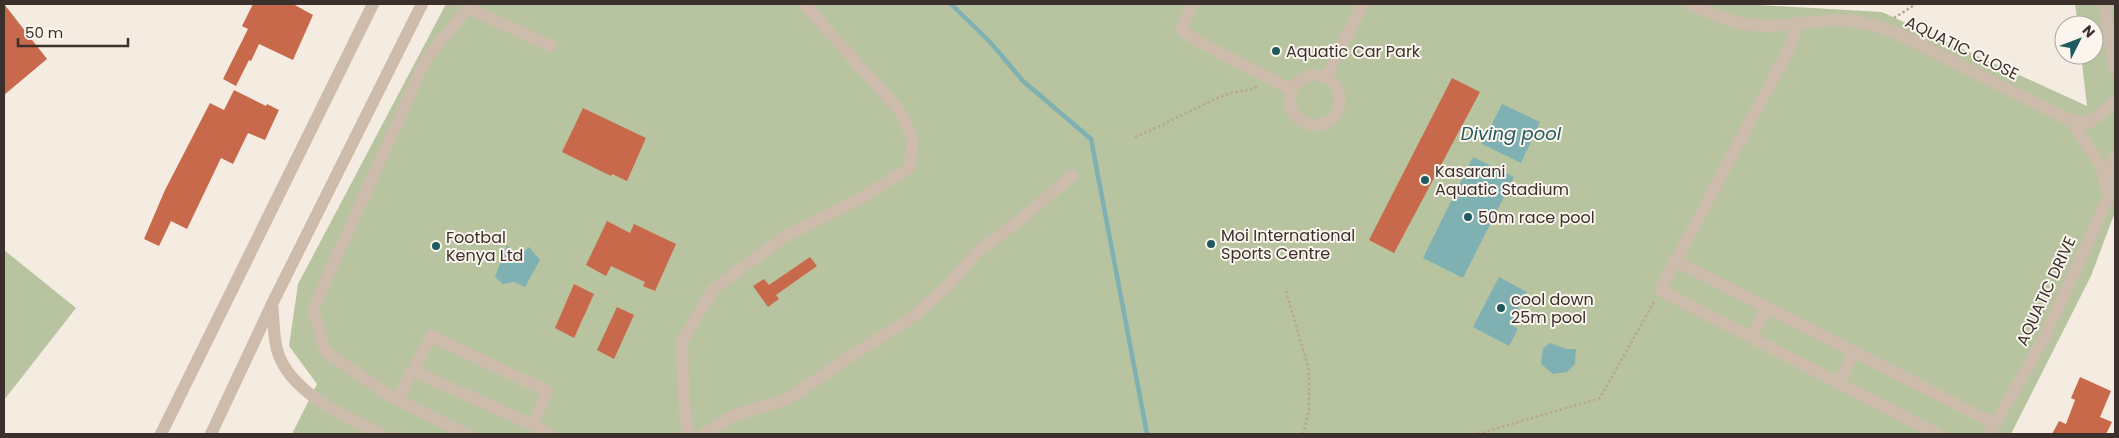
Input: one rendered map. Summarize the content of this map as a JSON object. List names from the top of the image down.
{
  "streets": {
    "street": ["AQUATIC CLOSE", "AQUATIC DRIVE"]
  },
  "crossings": [
    ["AQUATIC CLOSE", "AQUATIC DRIVE"]
  ],
  "water": ["Diving pool"],
  "places": [
    "Aquatic Car Park",
    "Kasarani Aquatic Stadium",
    "50m race pool",
    "Moi International Sports Centre",
    "Footbal Kenya Ltd",
    "cool down 25m pool"
  ],
  "scale_bar": "50 m",
  "north": "top right"
}
